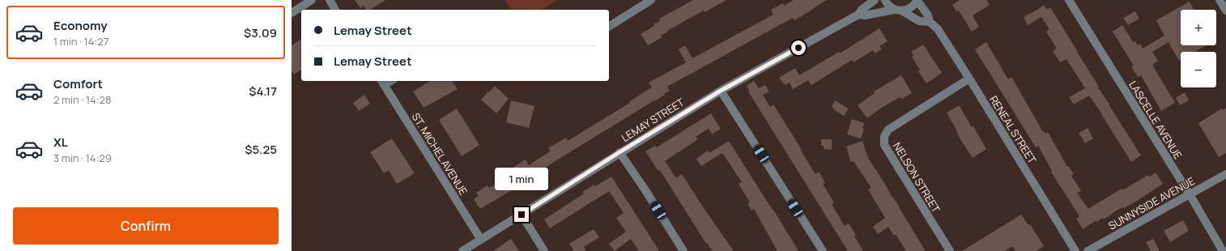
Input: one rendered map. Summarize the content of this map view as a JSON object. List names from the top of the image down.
{
  "streets": {
    "street": [
      "LEMAY STREET",
      "LASCELLE AVENUE",
      "RENEAL STREET",
      "ST. MICHEL AVENUE",
      "NELSON STREET",
      "SUNNYSIDE AVENUE"
    ]
  },
  "crossings": [
    ["LEMAY STREET", "RENEAL STREET"],
    ["LEMAY STREET", "ST. MICHEL AVENUE"],
    ["LASCELLE AVENUE", "SUNNYSIDE AVENUE"],
    ["RENEAL STREET", "NELSON STREET"]
  ],
  "page": {
    "list": [
      {
        "name": "Economy",
        "note": "1 min · 14:27",
        "value": "$3.09"
      },
      {
        "name": "Comfort",
        "note": "2 min · 14:28",
        "value": "$4.17"
      },
      {
        "name": "XL",
        "note": "3 min · 14:29",
        "value": "$5.25"
      }
    ],
    "map_buttons": ["+", "−"],
    "banner": ["Lemay Street", "Lemay Street"],
    "bubble": "1 min",
    "buttons": "Confirm"
  }
}
